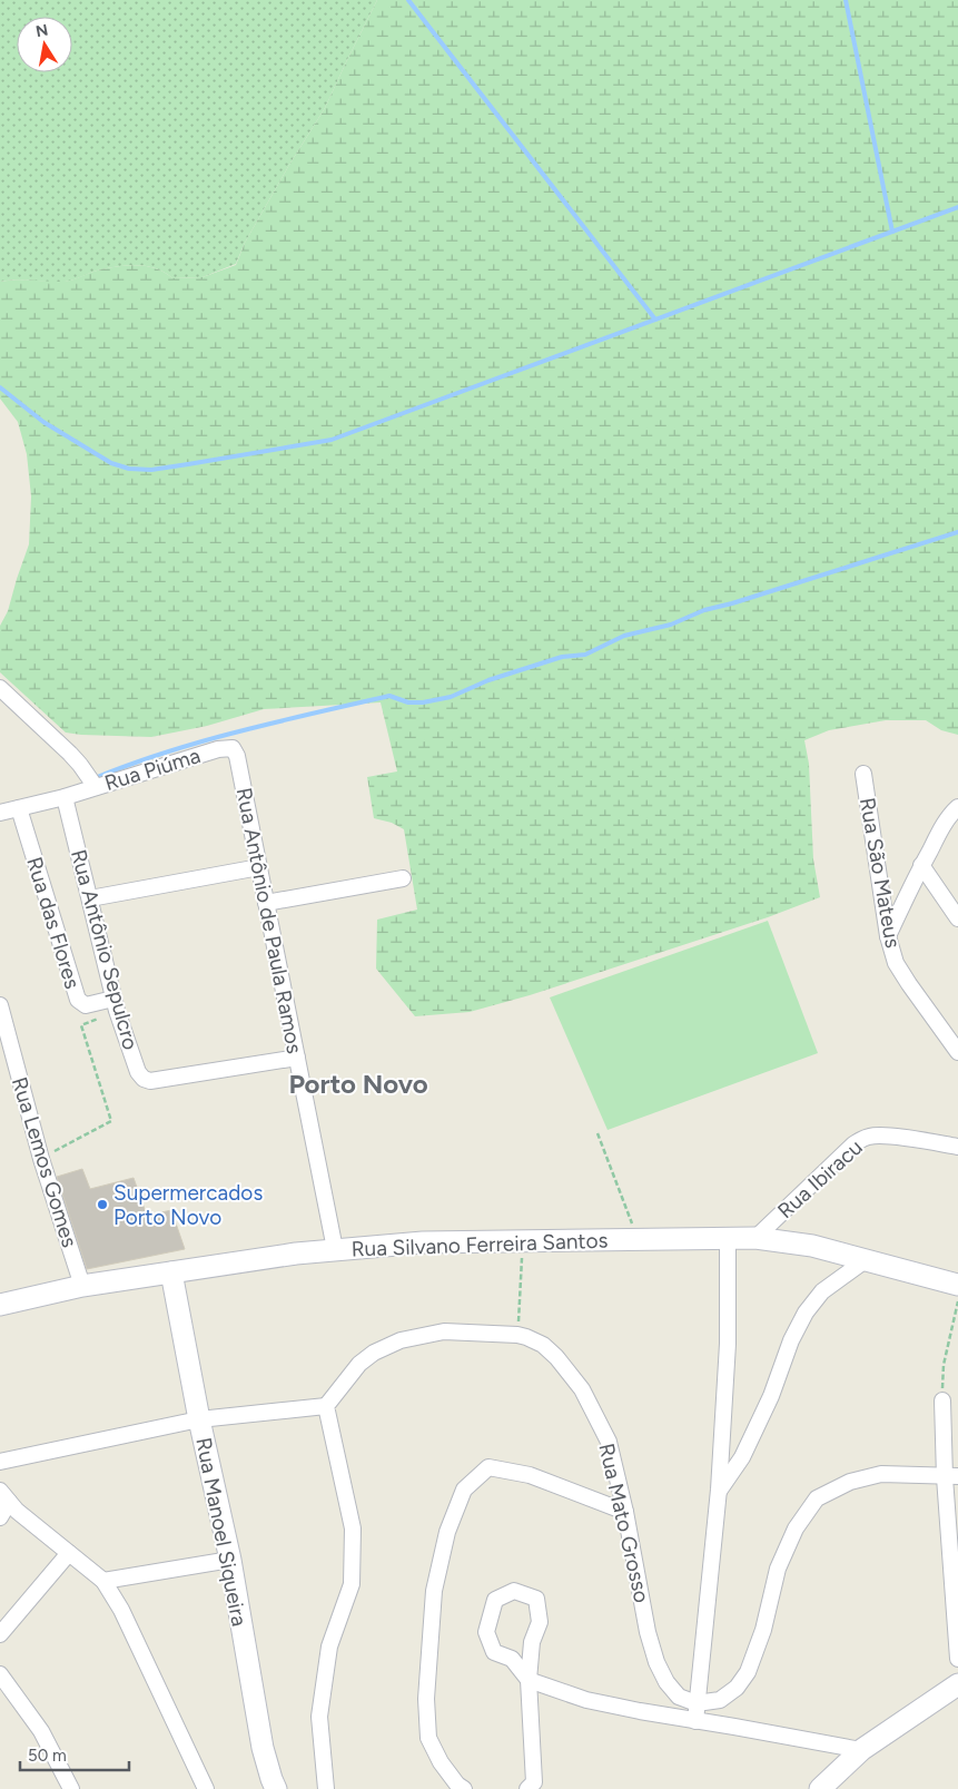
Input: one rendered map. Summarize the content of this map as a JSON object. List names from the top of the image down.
{
  "streets": {
    "street": [
      "Rua Piúma",
      "Rua São Mateus",
      "Rua Antônio de Paula Ramos",
      "Rua das Flores",
      "Rua Antônio Sepulcro",
      "Rua Lemos Gomes",
      "Rua Ibiracu",
      "Rua Silvano Ferreira Santos",
      "Rua Mato Grosso",
      "Rua Manoel Siqueira"
    ]
  },
  "crossings": [
    ["Rua Piúma", "Rua Antônio de Paula Ramos"],
    ["Rua Piúma", "Rua das Flores"],
    ["Rua Piúma", "Rua Antônio Sepulcro"],
    ["Rua Antônio de Paula Ramos", "Rua Antônio Sepulcro"],
    ["Rua Antônio de Paula Ramos", "Rua Silvano Ferreira Santos"],
    ["Rua das Flores", "Rua Antônio Sepulcro"],
    ["Rua Lemos Gomes", "Rua Silvano Ferreira Santos"],
    ["Rua Ibiracu", "Rua Silvano Ferreira Santos"],
    ["Rua Silvano Ferreira Santos", "Rua Manoel Siqueira"]
  ],
  "districts": ["Porto Novo"],
  "places": ["Supermercados Porto Novo"],
  "scale_bar": "50 m",
  "north": "top"
}
